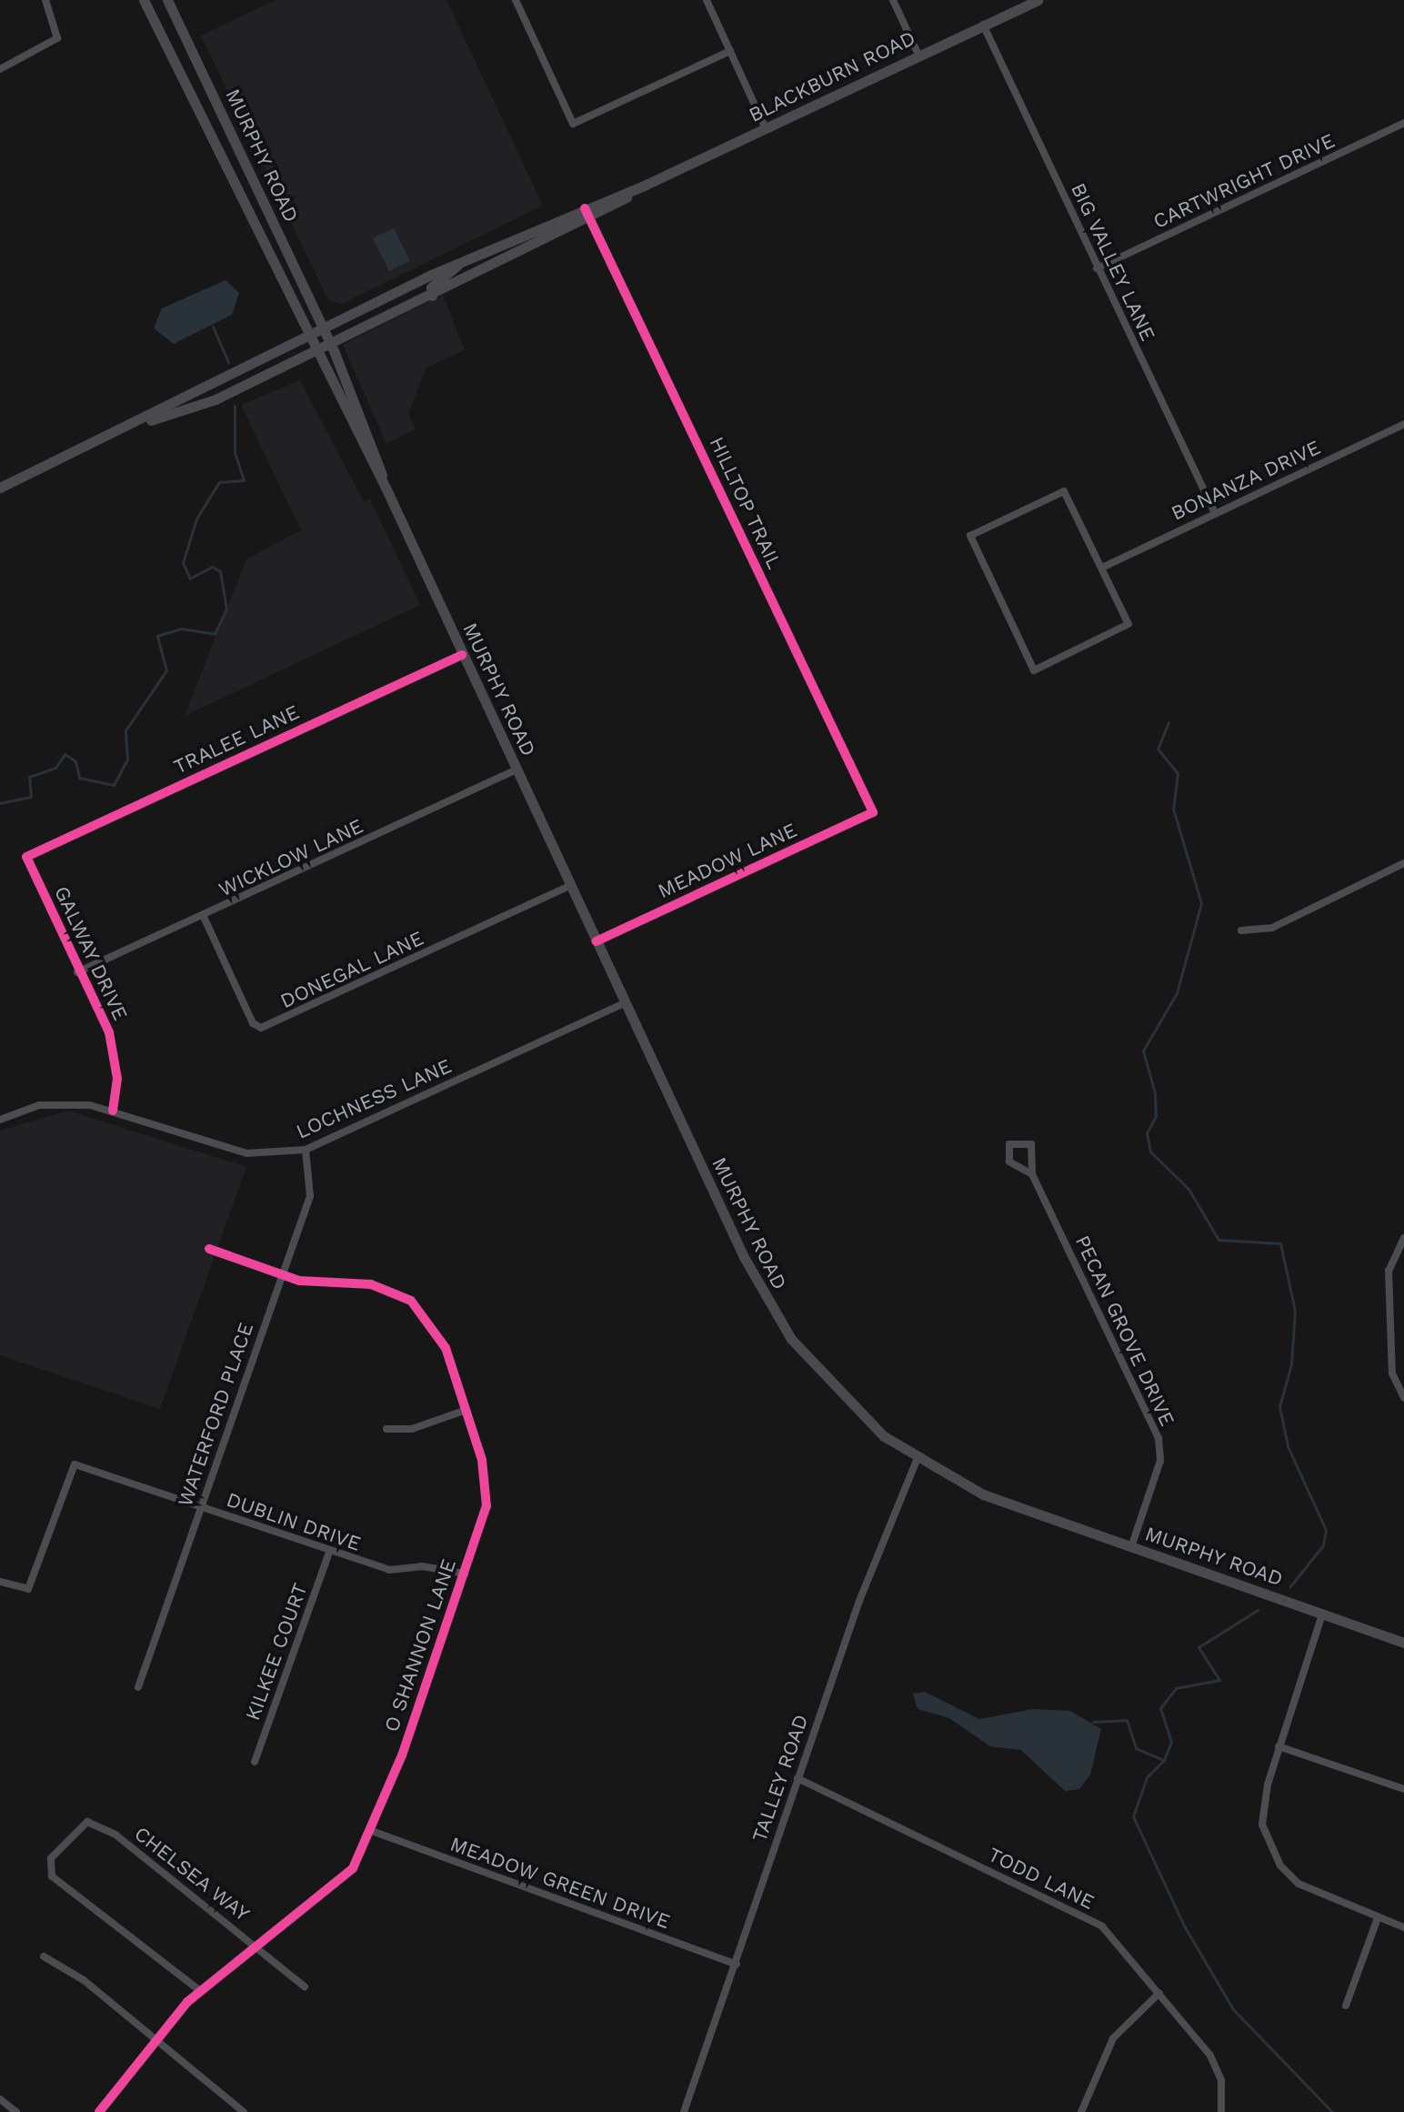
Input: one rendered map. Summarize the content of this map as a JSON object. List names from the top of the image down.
{
  "streets": {
    "main road": ["BLACKBURN ROAD", "MURPHY ROAD"],
    "street": [
      "CARTWRIGHT DRIVE",
      "BIG VALLEY LANE",
      "BONANZA DRIVE",
      "HILLTOP TRAIL",
      "TRALEE LANE",
      "WICKLOW LANE",
      "MEADOW LANE",
      "GALWAY DRIVE",
      "DONEGAL LANE",
      "LOCHNESS LANE",
      "PECAN GROVE DRIVE",
      "WATERFORD PLACE",
      "DUBLIN DRIVE",
      "O SHANNON LANE",
      "KILKEE COURT",
      "TALLEY ROAD",
      "CHELSEA WAY",
      "TODD LANE",
      "MEADOW GREEN DRIVE"
    ]
  },
  "crossings": [
    ["BLACKBURN ROAD", "MURPHY ROAD"],
    ["BLACKBURN ROAD", "BIG VALLEY LANE"],
    ["BLACKBURN ROAD", "HILLTOP TRAIL"],
    ["MURPHY ROAD", "TRALEE LANE"],
    ["MURPHY ROAD", "WICKLOW LANE"],
    ["MURPHY ROAD", "MEADOW LANE"],
    ["MURPHY ROAD", "DONEGAL LANE"],
    ["MURPHY ROAD", "LOCHNESS LANE"],
    ["MURPHY ROAD", "PECAN GROVE DRIVE"],
    ["MURPHY ROAD", "TALLEY ROAD"],
    ["CARTWRIGHT DRIVE", "BIG VALLEY LANE"],
    ["BIG VALLEY LANE", "BONANZA DRIVE"],
    ["HILLTOP TRAIL", "MEADOW LANE"],
    ["TRALEE LANE", "GALWAY DRIVE"],
    ["WICKLOW LANE", "GALWAY DRIVE"],
    ["WICKLOW LANE", "DONEGAL LANE"],
    ["GALWAY DRIVE", "LOCHNESS LANE"],
    ["LOCHNESS LANE", "WATERFORD PLACE"],
    ["WATERFORD PLACE", "DUBLIN DRIVE"],
    ["WATERFORD PLACE", "O SHANNON LANE"],
    ["DUBLIN DRIVE", "O SHANNON LANE"],
    ["DUBLIN DRIVE", "KILKEE COURT"],
    ["O SHANNON LANE", "CHELSEA WAY"],
    ["O SHANNON LANE", "MEADOW GREEN DRIVE"],
    ["TALLEY ROAD", "TODD LANE"],
    ["TALLEY ROAD", "MEADOW GREEN DRIVE"]
  ]
}
